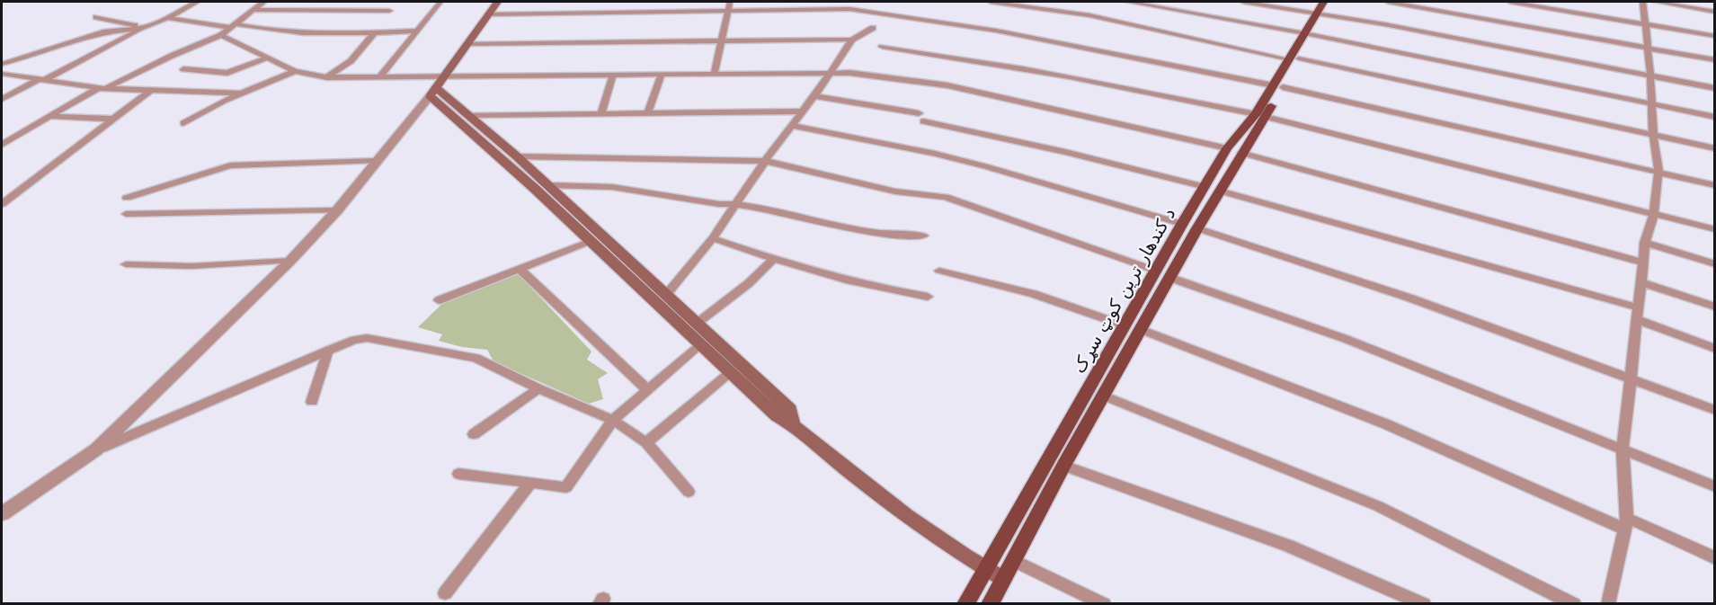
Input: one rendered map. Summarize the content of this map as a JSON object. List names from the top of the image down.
{
  "streets": {
    "main road": ["د کندهار ترين کوټ سړک"]
  }
}
